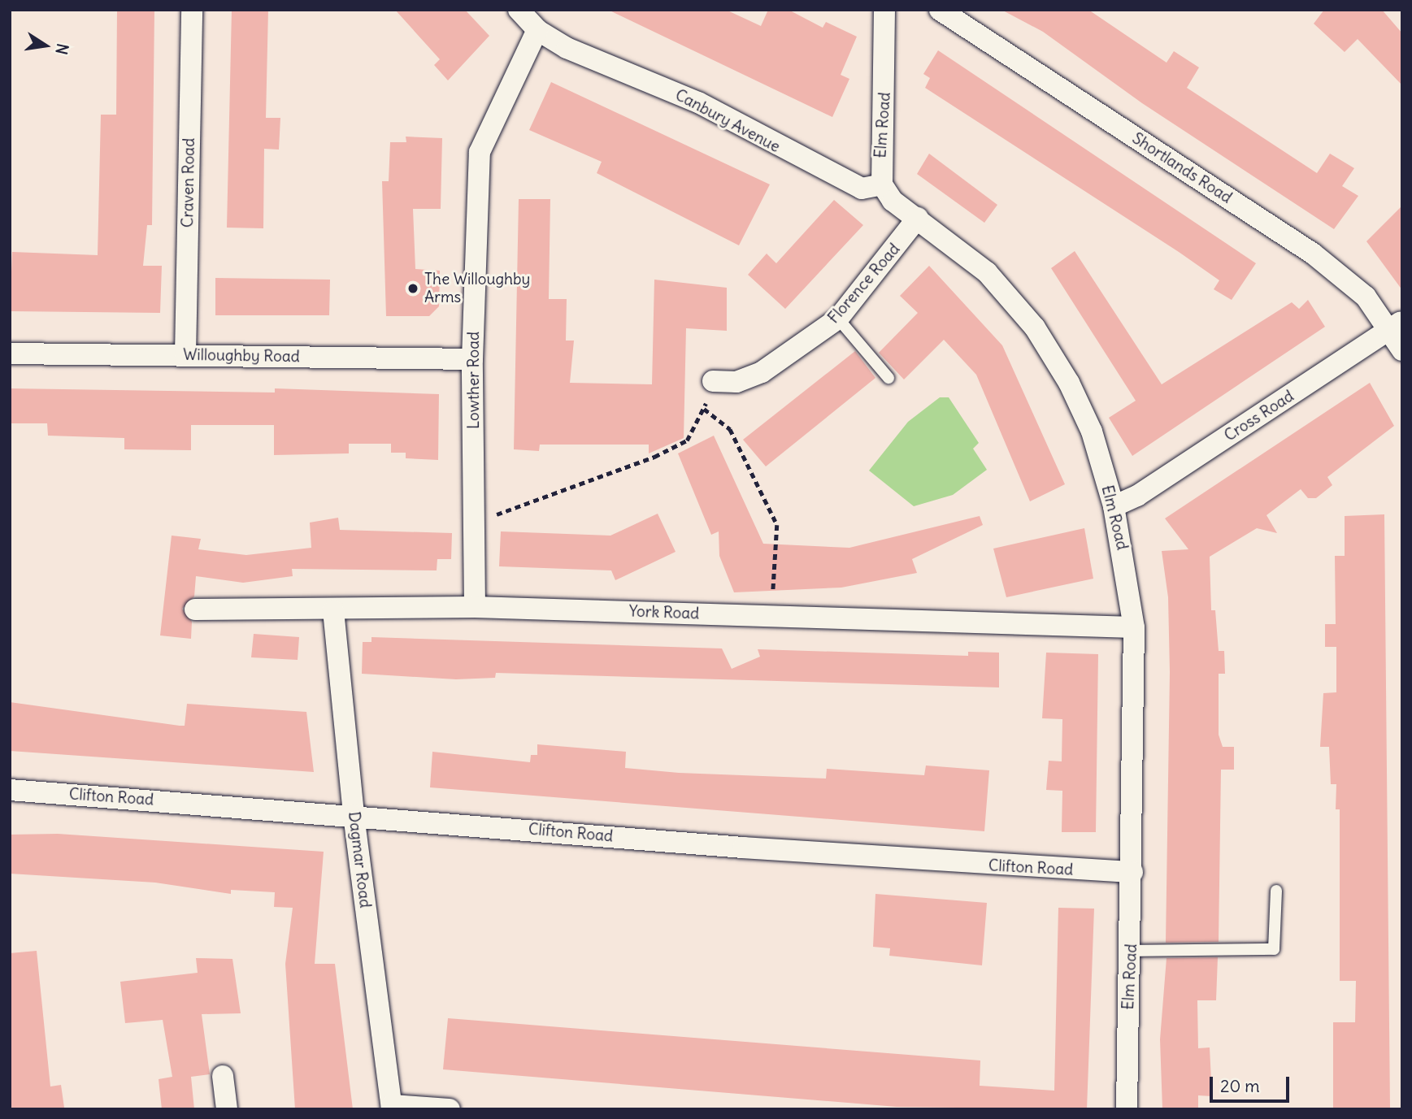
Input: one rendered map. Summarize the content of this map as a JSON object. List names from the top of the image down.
{
  "streets": {
    "street": [
      "Canbury Avenue",
      "Elm Road",
      "Shortlands Road",
      "Craven Road",
      "Florence Road",
      "Willoughby Road",
      "Lowther Road",
      "Cross Road",
      "York Road",
      "Clifton Road",
      "Dagmar Road"
    ]
  },
  "crossings": [
    ["Canbury Avenue", "Elm Road"],
    ["Canbury Avenue", "Lowther Road"],
    ["Elm Road", "Florence Road"],
    ["Elm Road", "Cross Road"],
    ["Elm Road", "York Road"],
    ["Elm Road", "Clifton Road"],
    ["Shortlands Road", "Cross Road"],
    ["Craven Road", "Willoughby Road"],
    ["Willoughby Road", "Lowther Road"],
    ["Lowther Road", "York Road"],
    ["York Road", "Dagmar Road"],
    ["Clifton Road", "Dagmar Road"]
  ],
  "places": ["The Willoughby Arms"],
  "scale_bar": "20 m",
  "north": "right"
}
